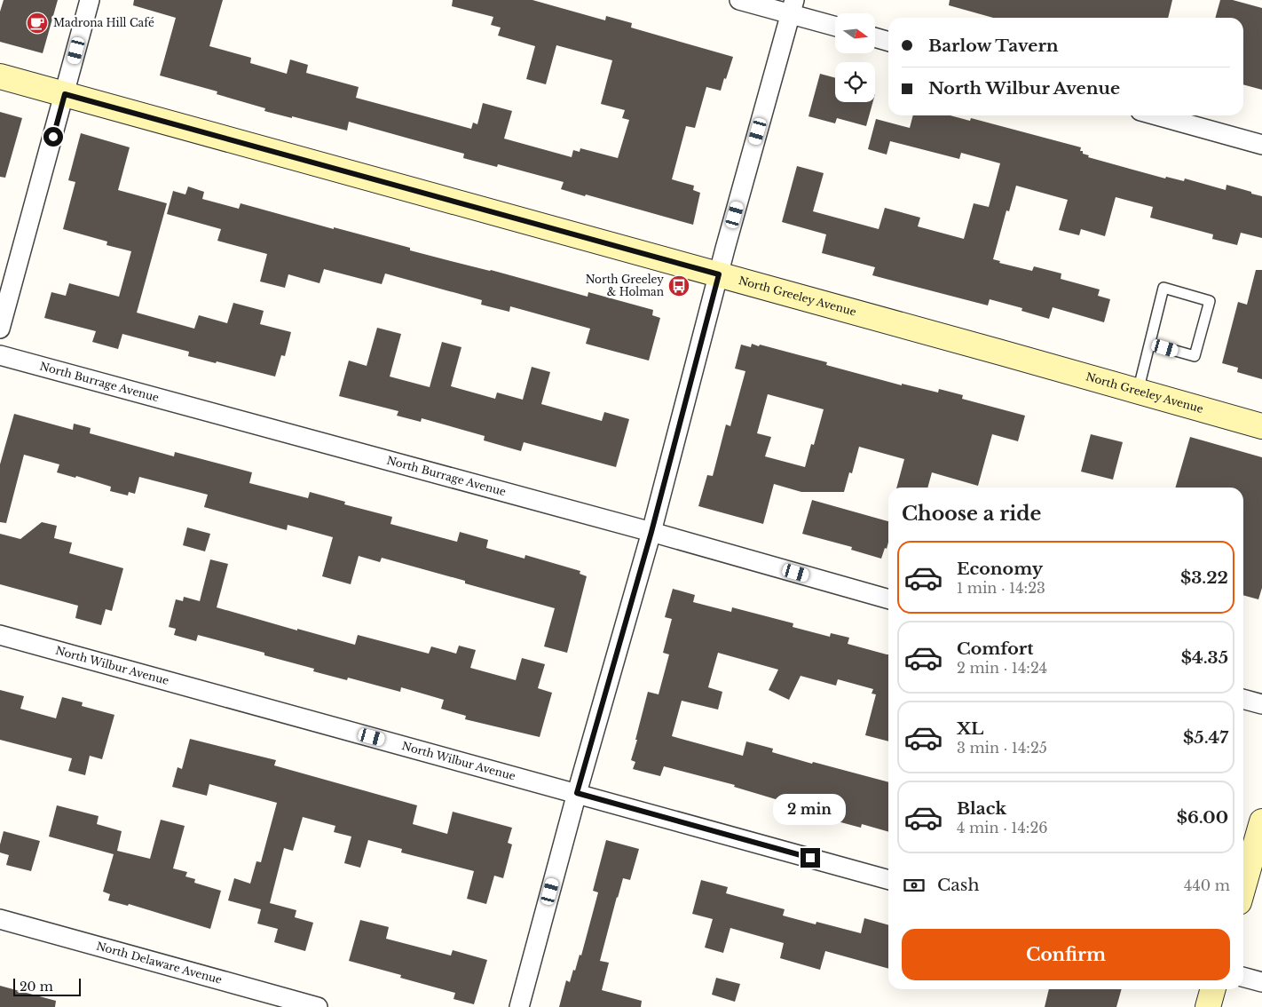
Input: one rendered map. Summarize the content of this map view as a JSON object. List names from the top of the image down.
{
  "streets": {
    "main road": ["North Greeley Avenue"],
    "street": ["North Burrage Avenue", "North Wilbur Avenue", "North Delaware Avenue"]
  },
  "places": {
    "cafe": ["Madrona Hill Café"],
    "bus stop": ["North Greeley & Holman"]
  },
  "scale_bar": "20 m",
  "north": "right",
  "page": {
    "banner": ["Barlow Tavern", "North Wilbur Avenue"],
    "heading": "Choose a ride",
    "list": [
      {
        "name": "Economy",
        "note": "1 min · 14:23",
        "value": "$3.22"
      },
      {
        "name": "Comfort",
        "note": "2 min · 14:24",
        "value": "$4.35"
      },
      {
        "name": "XL",
        "note": "3 min · 14:25",
        "value": "$5.47"
      },
      {
        "name": "Black",
        "note": "4 min · 14:26",
        "value": "$6.00"
      }
    ],
    "bubble": "2 min",
    "pay": ["Cash", "440 m"],
    "buttons": "Confirm",
    "scale": "20 m"
  }
}
